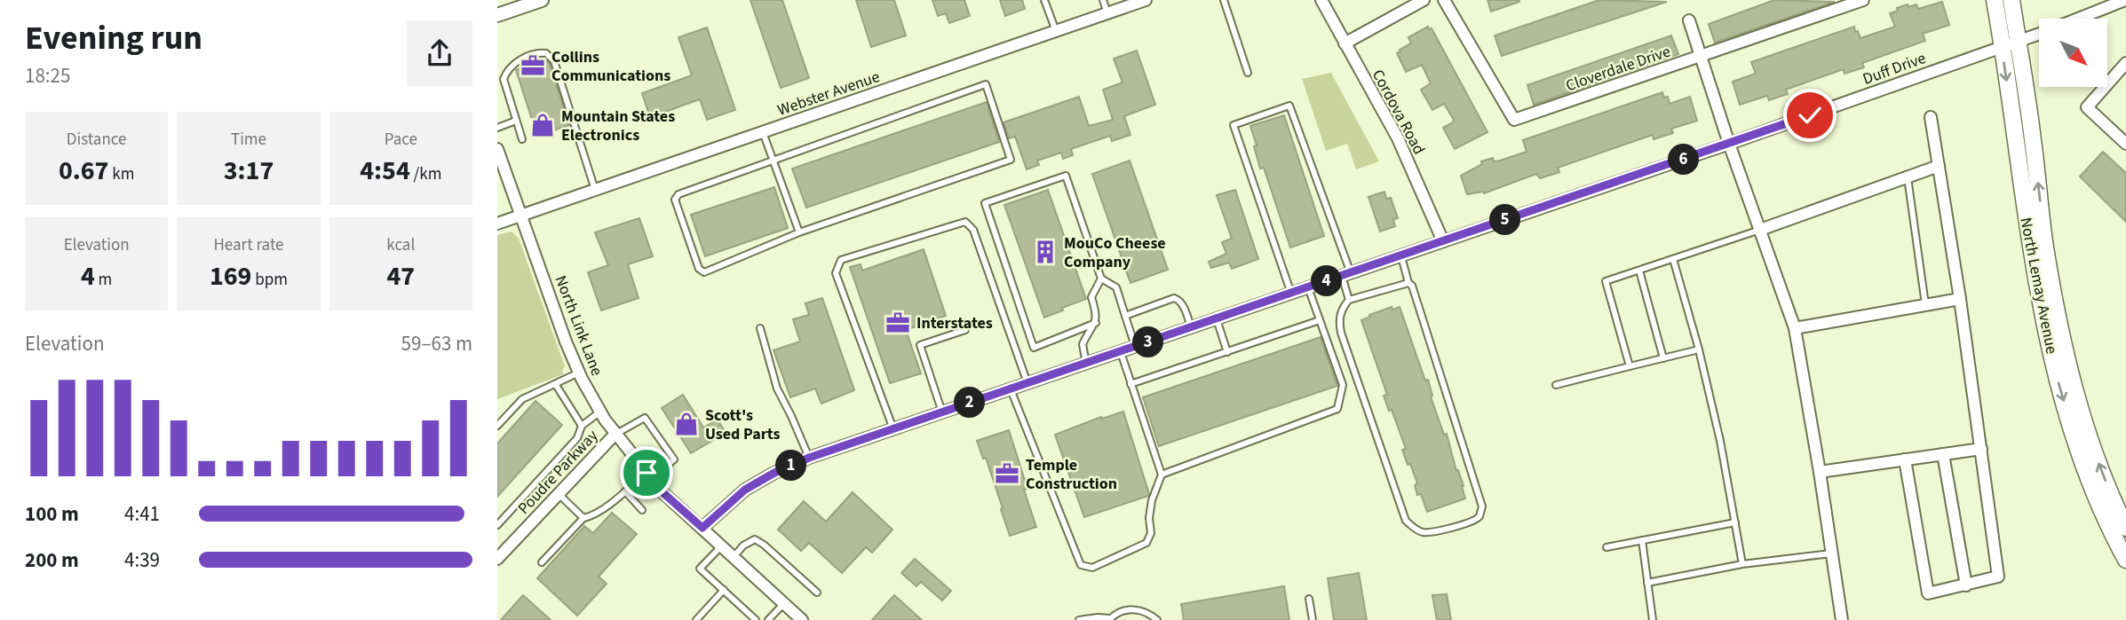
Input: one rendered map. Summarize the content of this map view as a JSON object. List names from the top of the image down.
{
  "streets": {
    "main road": ["North Lemay Avenue"],
    "street": [
      "Cloverdale Drive",
      "Duff Drive",
      "Webster Avenue",
      "Cordova Road",
      "North Link Lane",
      "Poudre Parkway"
    ]
  },
  "crossings": [
    ["Duff Drive", "Cordova Road"],
    ["Duff Drive", "North Lemay Avenue"],
    ["Duff Drive", "North Link Lane"],
    ["Webster Avenue", "North Link Lane"],
    ["North Link Lane", "Poudre Parkway"]
  ],
  "places": {
    "office": ["Collins Communications", "Interstates", "Temple Construction"],
    "shop": ["Mountain States Electronics", "Scott's Used Parts"],
    "building": ["MouCo Cheese Company"]
  },
  "north": "bottom right",
  "page": {
    "heading": ["Evening run", "18:25"],
    "stats": [
      ["Distance", "0.67 km"],
      ["Time", "3:17"],
      ["Pace", "4:54 /km"],
      ["Elevation", "4 m"],
      ["Heart rate", "169 bpm"],
      ["kcal", "47"]
    ],
    "pins": [
      "6",
      "5",
      "4",
      "3",
      "2",
      "1"
    ],
    "chart": ["Elevation", "59–63 m"],
    "list": [
      {
        "name": "100 m",
        "note": "4:41"
      },
      {
        "name": "200 m",
        "note": "4:39"
      }
    ]
  }
}
